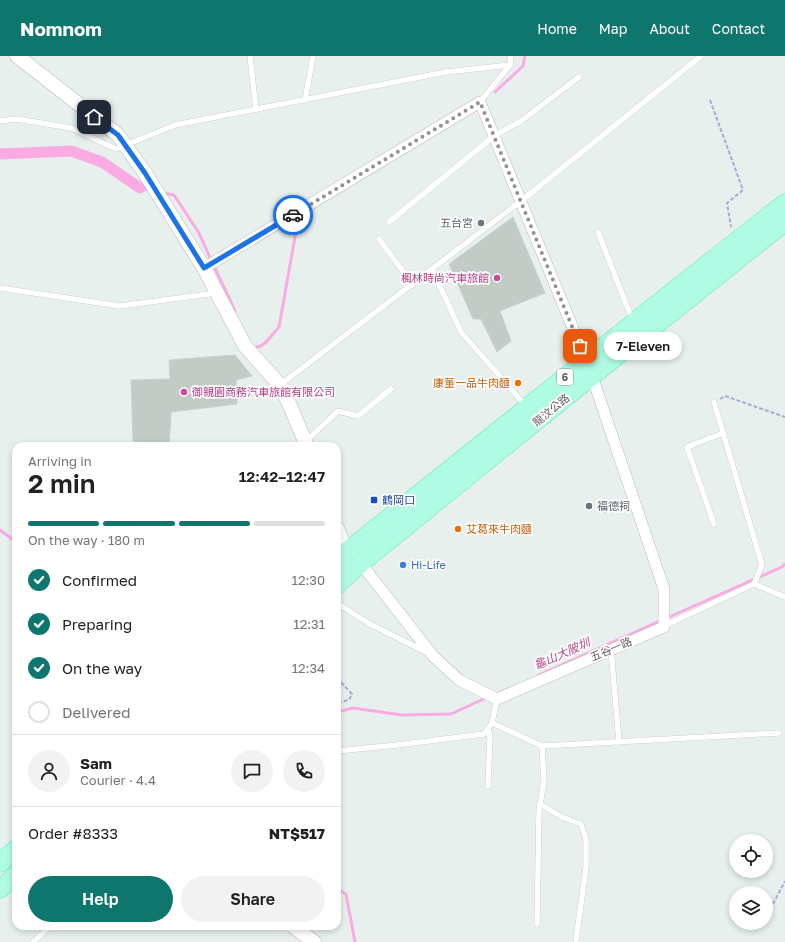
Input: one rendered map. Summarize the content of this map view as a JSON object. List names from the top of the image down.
{
  "streets": {
    "main road": ["6", "龍汶公路"],
    "street": ["五谷一路"]
  },
  "water": ["龜山大陂圳"],
  "places": {
    "other": [
      "五台宮",
      "楓林時尚汽車旅館",
      "7-Eleven",
      "康董一品牛肉麵",
      "御親園商務汽車旅館有限公司",
      "福德祠",
      "艾葛來牛肉麵",
      "Hi-Life"
    ],
    "transit": ["鶴岡口"]
  },
  "page": {
    "header": "Nomnom",
    "nav": [
      "Home",
      "Map",
      "About",
      "Contact"
    ],
    "bubble": "7-Eleven",
    "heading": ["2 min", "Arriving in", "12:42–12:47"],
    "panel": [
      "Sam",
      "Courier · 4.4",
      "Order #8333",
      "NT$517"
    ],
    "bar": "On the way · 180 m",
    "list": [
      ["Confirmed", "12:30"],
      ["Preparing", "12:31"],
      ["On the way", "12:34"],
      "Delivered"
    ],
    "buttons": ["Help", "Share"]
  }
}
